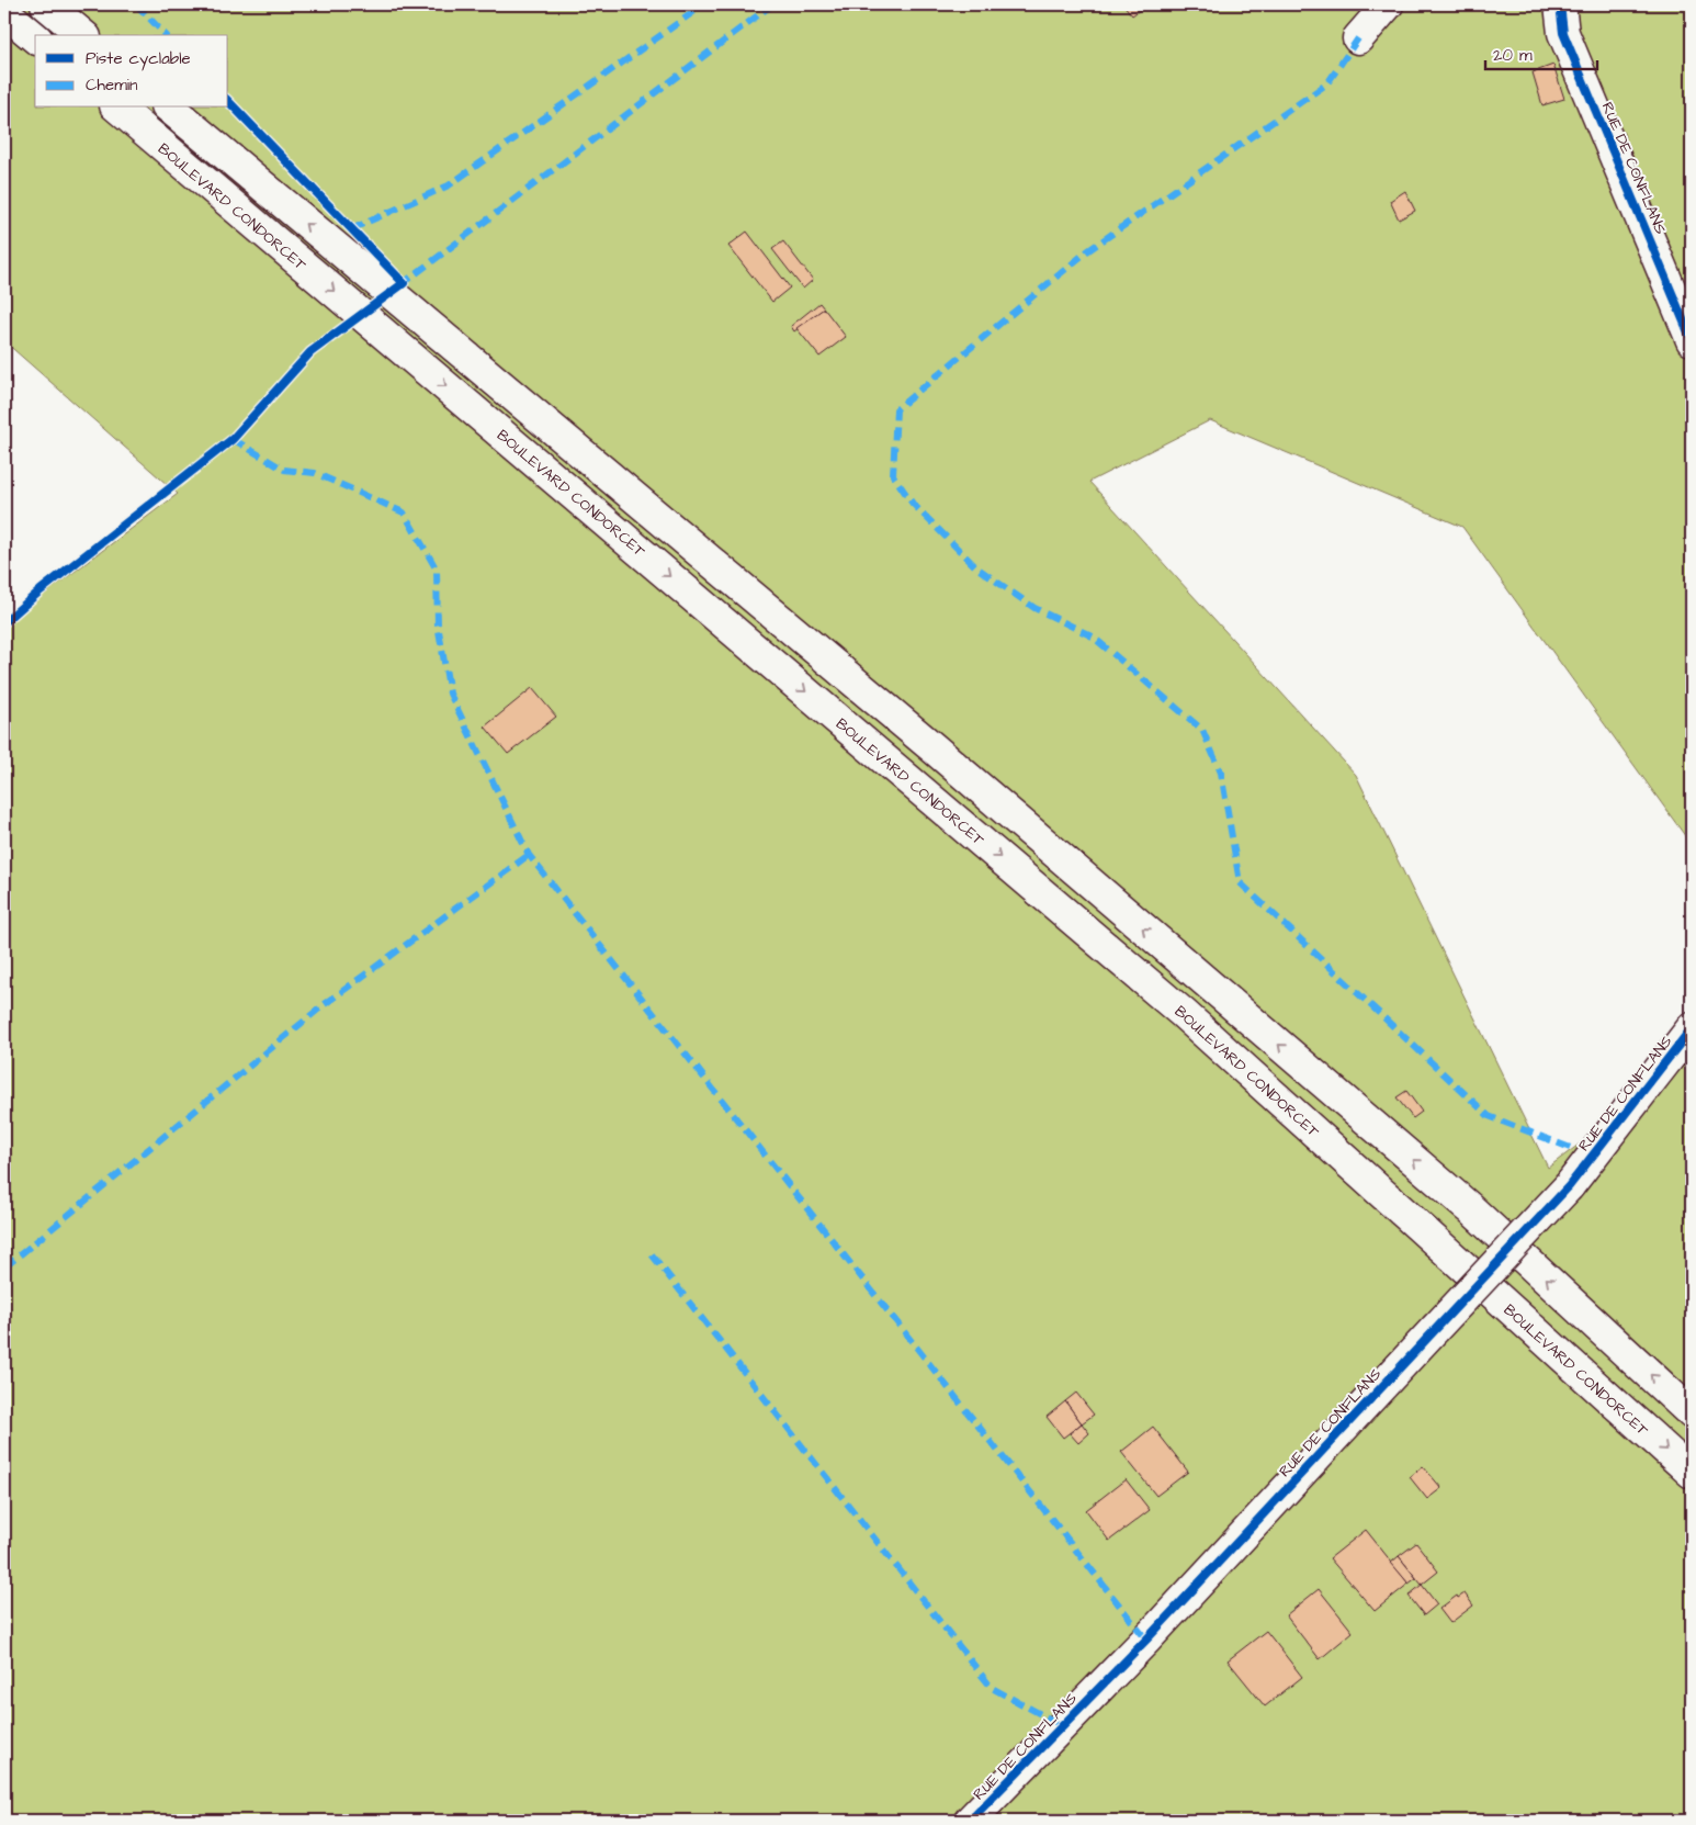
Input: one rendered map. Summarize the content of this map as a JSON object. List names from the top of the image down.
{
  "streets": {
    "main road": ["RUE DE CONFLANS", "BOULEVARD CONDORCET"]
  },
  "legend": ["Piste cyclable", "Chemin"],
  "scale_bar": "20 m"
}
